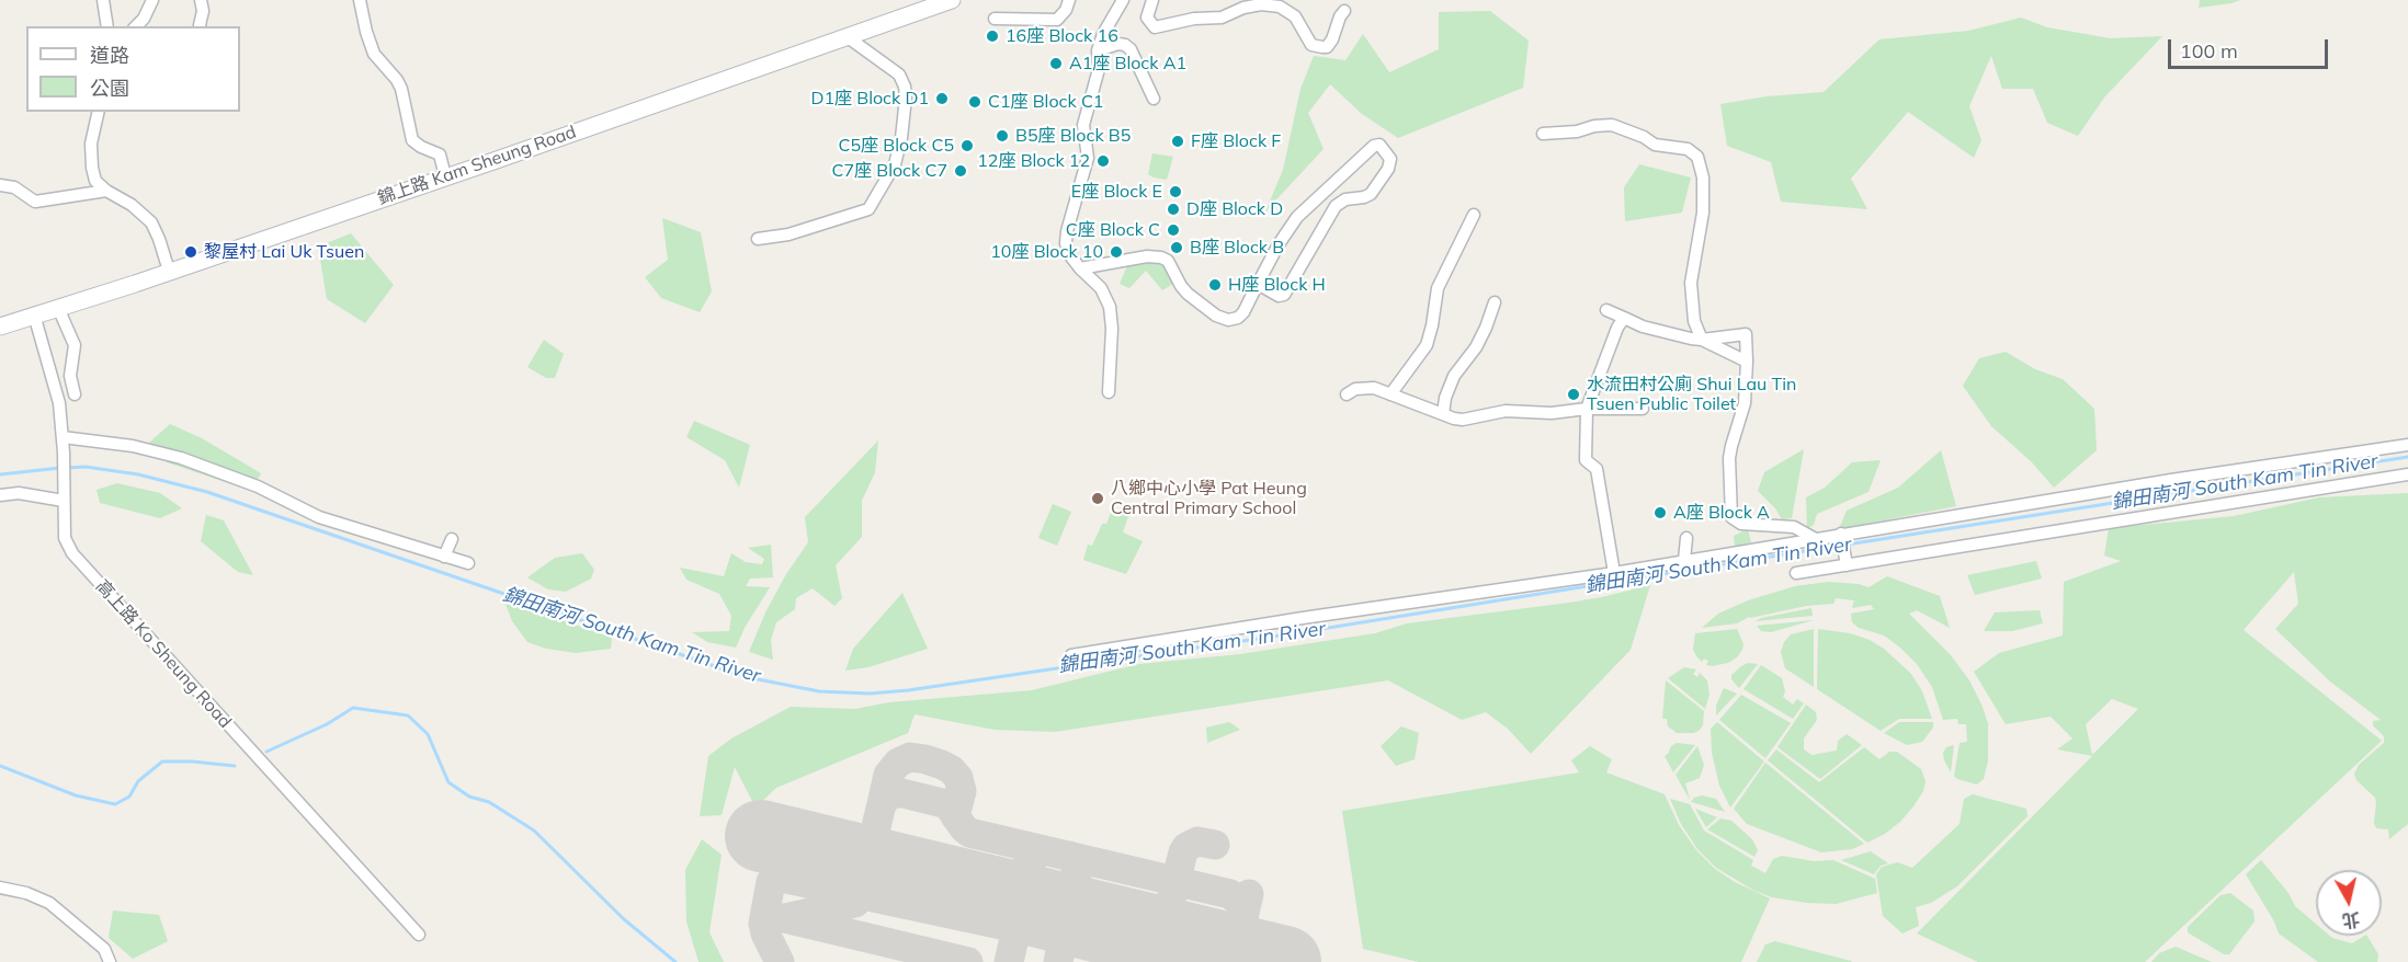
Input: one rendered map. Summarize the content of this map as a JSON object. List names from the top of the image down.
{
  "streets": {
    "main road": ["錦上路 Kam Sheung Road"],
    "street": ["高上路 Ko Sheung Road"]
  },
  "crossings": [
    ["錦上路 Kam Sheung Road", "高上路 Ko Sheung Road"]
  ],
  "water": ["錦田南河 South Kam Tin River"],
  "places": [
    "16座 Block 16",
    "A1座 Block A1",
    "D1座 Block D1",
    "C1座 Block C1",
    "B5座 Block B5",
    "F座 Block F",
    "C5座 Block C5",
    "12座 Block 12",
    "C7座 Block C7",
    "E座 Block E",
    "D座 Block D",
    "C座 Block C",
    "B座 Block B",
    "黎屋村 Lai Uk Tsuen",
    "10座 Block 10",
    "H座 Block H",
    "水流田村公廁 Shui Lau Tin Tsuen Public Toilet",
    "八鄉中心小學 Pat Heung Central Primary School",
    "A座 Block A"
  ],
  "legend": ["道路", "公園"],
  "scale_bar": "100 m",
  "north": "bottom"
}
